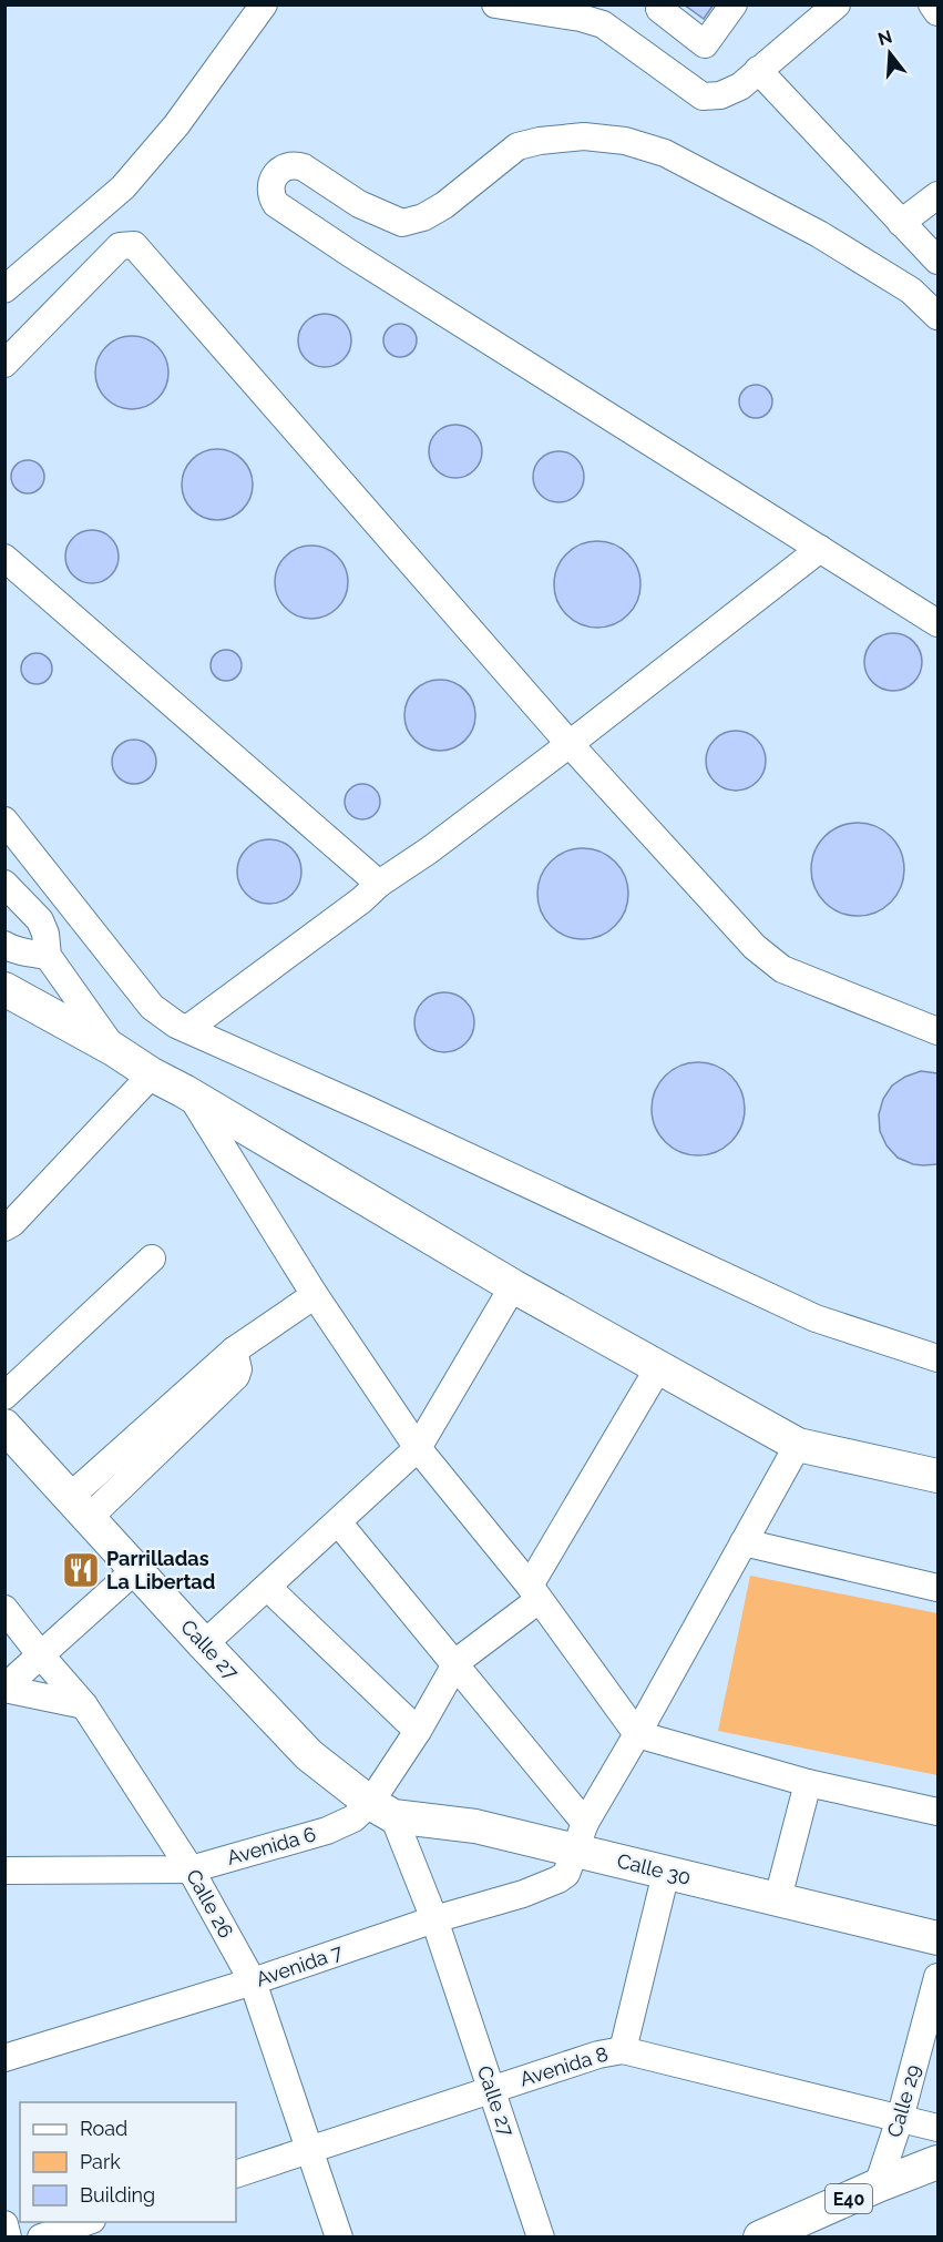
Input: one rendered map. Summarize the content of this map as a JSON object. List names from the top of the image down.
{
  "streets": {
    "main road": ["Calle 27", "Calle 30", "E40"],
    "street": [
      "Avenida 6",
      "Calle 26",
      "Avenida 7",
      "Avenida 8",
      "Calle 29"
    ]
  },
  "crossings": [
    ["Calle 27", "Avenida 6"],
    ["Calle 27", "Calle 30"],
    ["Calle 27", "Avenida 7"],
    ["Calle 27", "Avenida 8"],
    ["Avenida 6", "Calle 30"],
    ["Avenida 6", "Calle 26"],
    ["Calle 30", "Avenida 7"],
    ["Calle 26", "Avenida 7"],
    ["Calle 26", "Avenida 8"],
    ["Avenida 8", "Calle 29"],
    ["Calle 29", "E40"]
  ],
  "places": {
    "restaurant": ["Parrilladas La Libertad"]
  },
  "legend": ["Road", "Park", "Building"],
  "north": "top"
}
